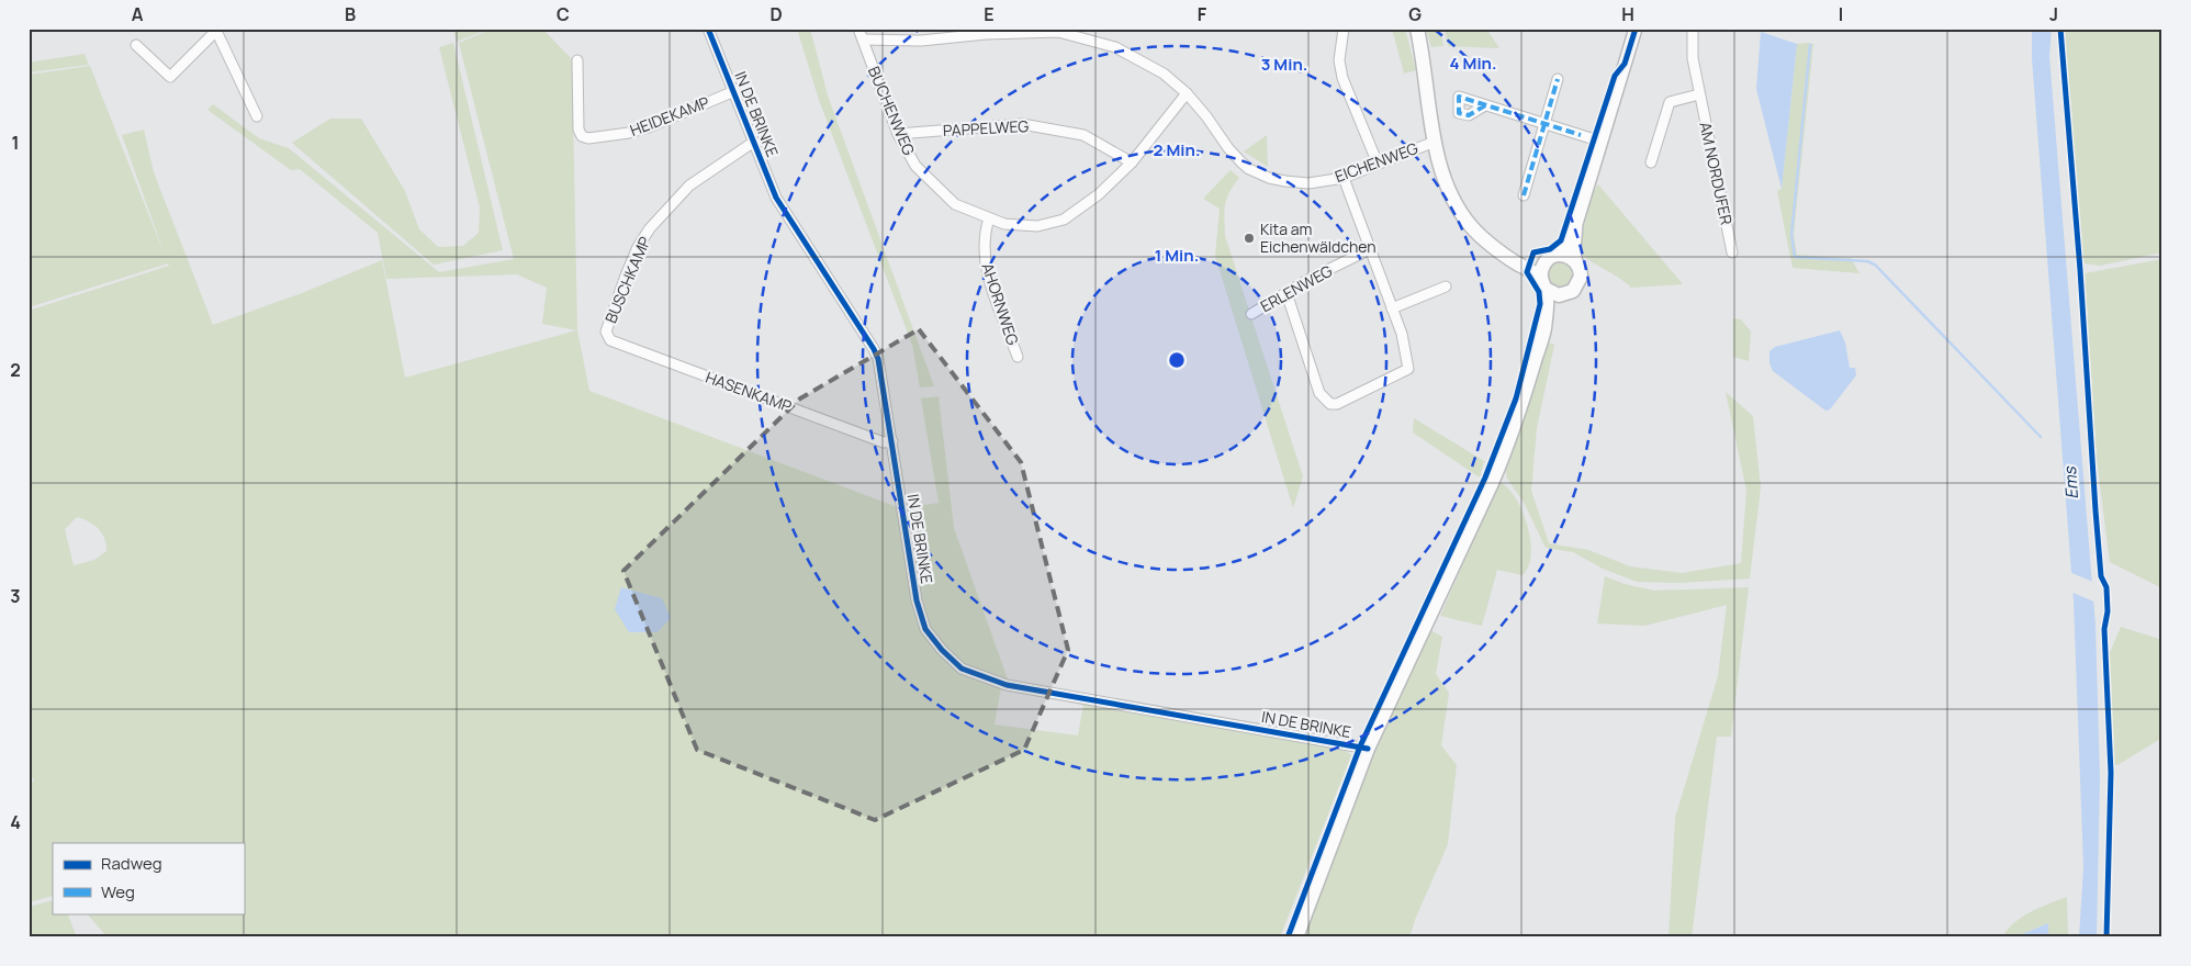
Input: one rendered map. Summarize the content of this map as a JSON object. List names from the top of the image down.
{
  "streets": {
    "street": [
      "BUCHENWEG",
      "IN DE BRINKE",
      "HEIDEKAMP",
      "PAPPELWEG",
      "EICHENWEG",
      "AM NORDUFER",
      "BUSCHKAMP",
      "ERLENWEG",
      "AHORNWEG",
      "HASENKAMP"
    ]
  },
  "crossings": [
    ["BUCHENWEG", "PAPPELWEG"],
    ["BUCHENWEG", "EICHENWEG"],
    ["BUCHENWEG", "AHORNWEG"],
    ["IN DE BRINKE", "HEIDEKAMP"],
    ["IN DE BRINKE", "BUSCHKAMP"],
    ["IN DE BRINKE", "HASENKAMP"],
    ["BUSCHKAMP", "HASENKAMP"]
  ],
  "water": ["Ems"],
  "places": ["Kita am Eichenwäldchen"],
  "legend": ["Radweg", "Weg"],
  "grid": {
    "columns": [
      "A",
      "B",
      "C",
      "D",
      "E",
      "F",
      "G",
      "H",
      "I",
      "J"
    ],
    "rows": [
      "1",
      "2",
      "3",
      "4"
    ]
  },
  "rings": [
    "4 Min.",
    "3 Min.",
    "2 Min.",
    "1 Min."
  ]
}
